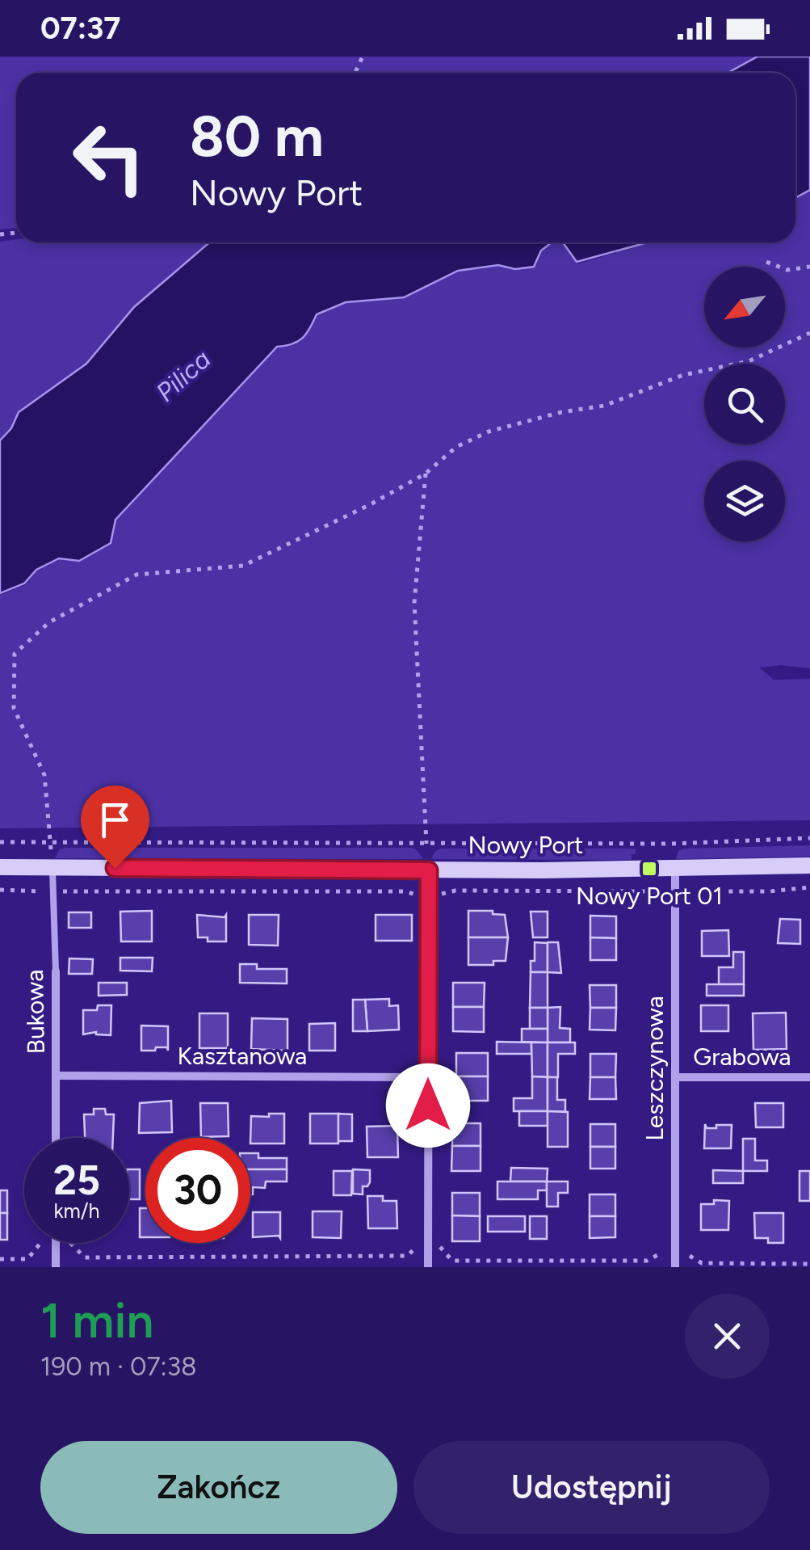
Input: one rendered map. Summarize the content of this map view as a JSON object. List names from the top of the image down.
{
  "streets": {
    "street": [
      "Nowy Port",
      "Bukowa",
      "Kasztanowa",
      "Grabowa",
      "Leszczynowa"
    ]
  },
  "crossings": [
    ["Nowy Port", "Bukowa"],
    ["Nowy Port", "Leszczynowa"],
    ["Bukowa", "Kasztanowa"],
    ["Grabowa", "Leszczynowa"]
  ],
  "water": ["Pilica"],
  "places": {
    "transit": ["Nowy Port 01"]
  },
  "north": "bottom left",
  "page": {
    "status": "07:37",
    "turn": ["80 m", "Nowy Port"],
    "speed": "25 km/h",
    "limit": "30",
    "heading": ["1 min", "190 m · 07:38"],
    "buttons": ["Zakończ", "Udostępnij"]
  }
}
